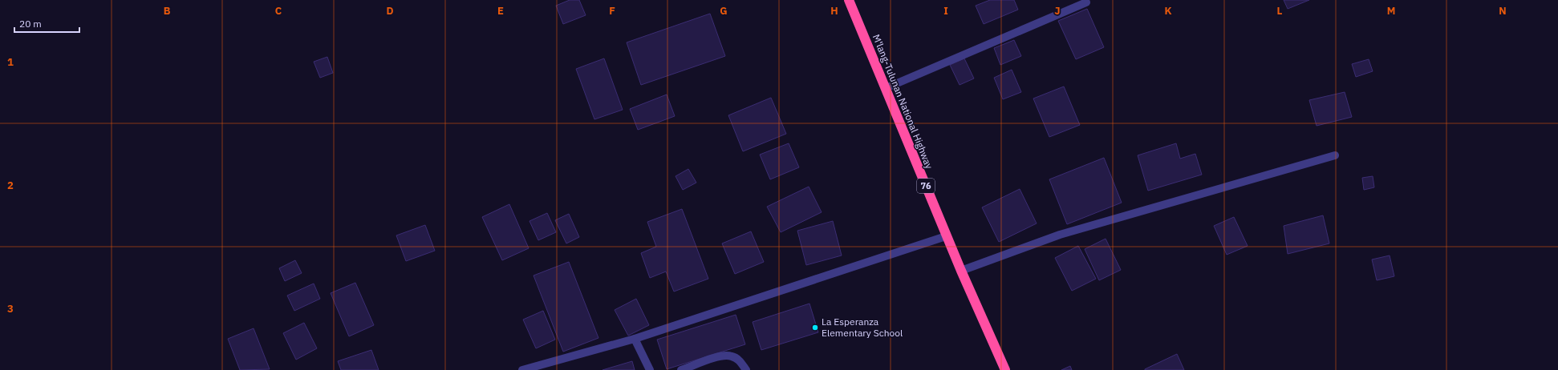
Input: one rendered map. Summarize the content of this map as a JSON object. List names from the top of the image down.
{
  "streets": {
    "highway": ["M'lang-Tulunan National Highway", "76"]
  },
  "places": ["La Esperanza Elementary School"],
  "scale_bar": "20 m",
  "grid": {
    "columns": [
      "B",
      "C",
      "D",
      "E",
      "F",
      "G",
      "H",
      "I",
      "J",
      "K",
      "L",
      "M",
      "N"
    ],
    "rows": ["1", "2", "3"]
  }
}
